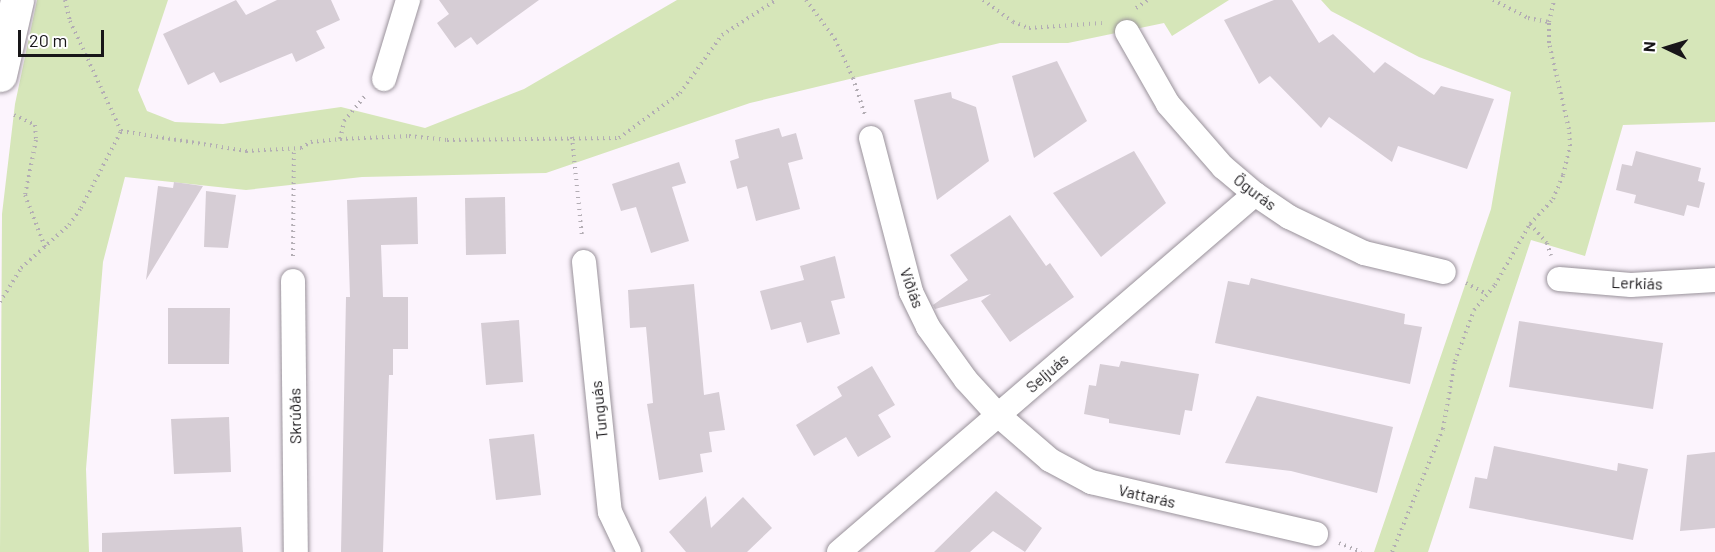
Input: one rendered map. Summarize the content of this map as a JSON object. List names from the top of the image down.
{
  "streets": {
    "street": [
      "Ögurás",
      "Lerkiás",
      "Víðiás",
      "Seljuás",
      "Tunguás",
      "Skrúðás",
      "Vattarás"
    ]
  },
  "crossings": [
    ["Ögurás", "Seljuás"],
    ["Víðiás", "Seljuás"],
    ["Víðiás", "Vattarás"],
    ["Seljuás", "Vattarás"]
  ],
  "scale_bar": "20 m",
  "north": "left"
}
